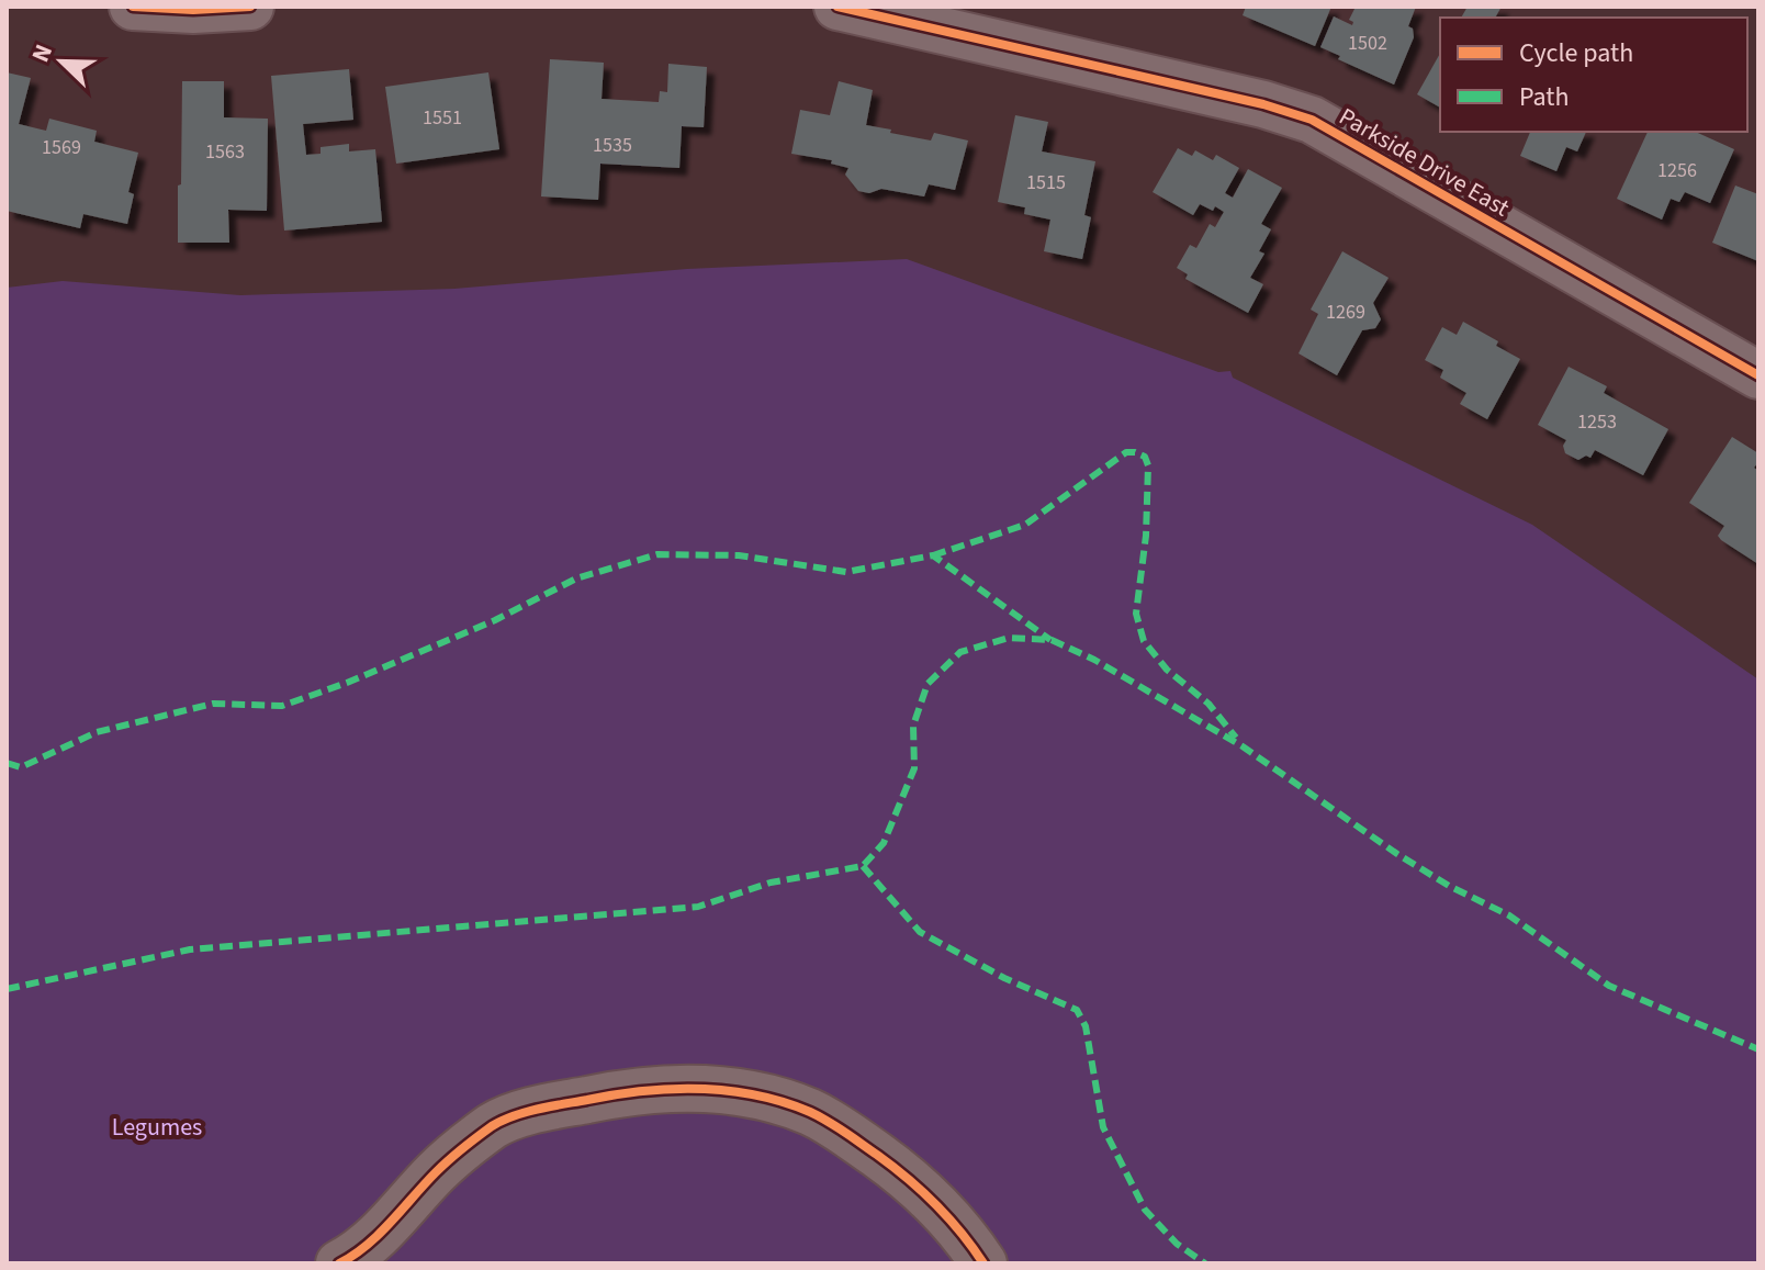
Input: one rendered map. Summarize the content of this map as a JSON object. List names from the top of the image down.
{
  "streets": {
    "street": ["Parkside Drive East"]
  },
  "parks": ["Legumes"],
  "house_numbers": [
    "1502",
    "1551",
    "1535",
    "1569",
    "1563",
    "1256",
    "1515",
    "1269",
    "1253"
  ],
  "legend": ["Cycle path", "Path"],
  "north": "top left"
}
